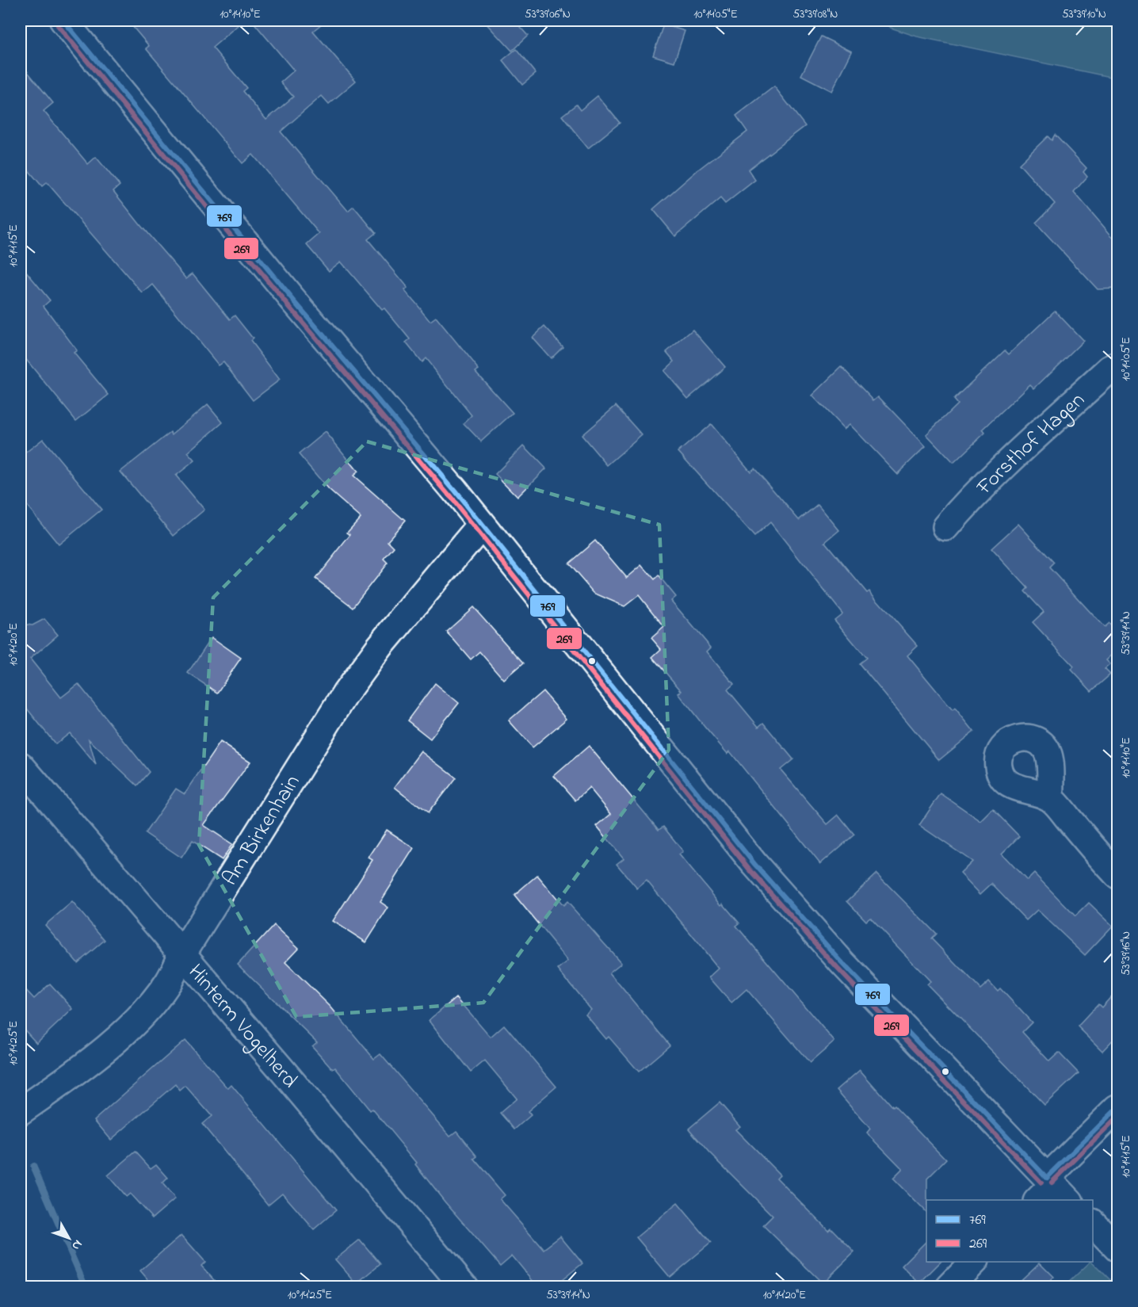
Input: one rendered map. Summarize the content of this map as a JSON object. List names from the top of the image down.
{
  "streets": {
    "street": ["Forsthof Hagen", "Am Birkenhain", "Hinterm Vogelherd"]
  },
  "crossings": [
    ["Am Birkenhain", "Hinterm Vogelherd"]
  ],
  "lines": ["transit line 769", "transit line 269"],
  "legend": ["769", "269"],
  "north": "bottom right",
  "coordinates": [
    "10°14'10\"E",
    "53°39'06\"N",
    "10°14'05\"E",
    "53°39'08\"N",
    "53°39'10\"N",
    "10°14'15\"E",
    "53°39'14\"N",
    "10°14'20\"E",
    "53°39'16\"N",
    "10°14'25\"E"
  ]
}
